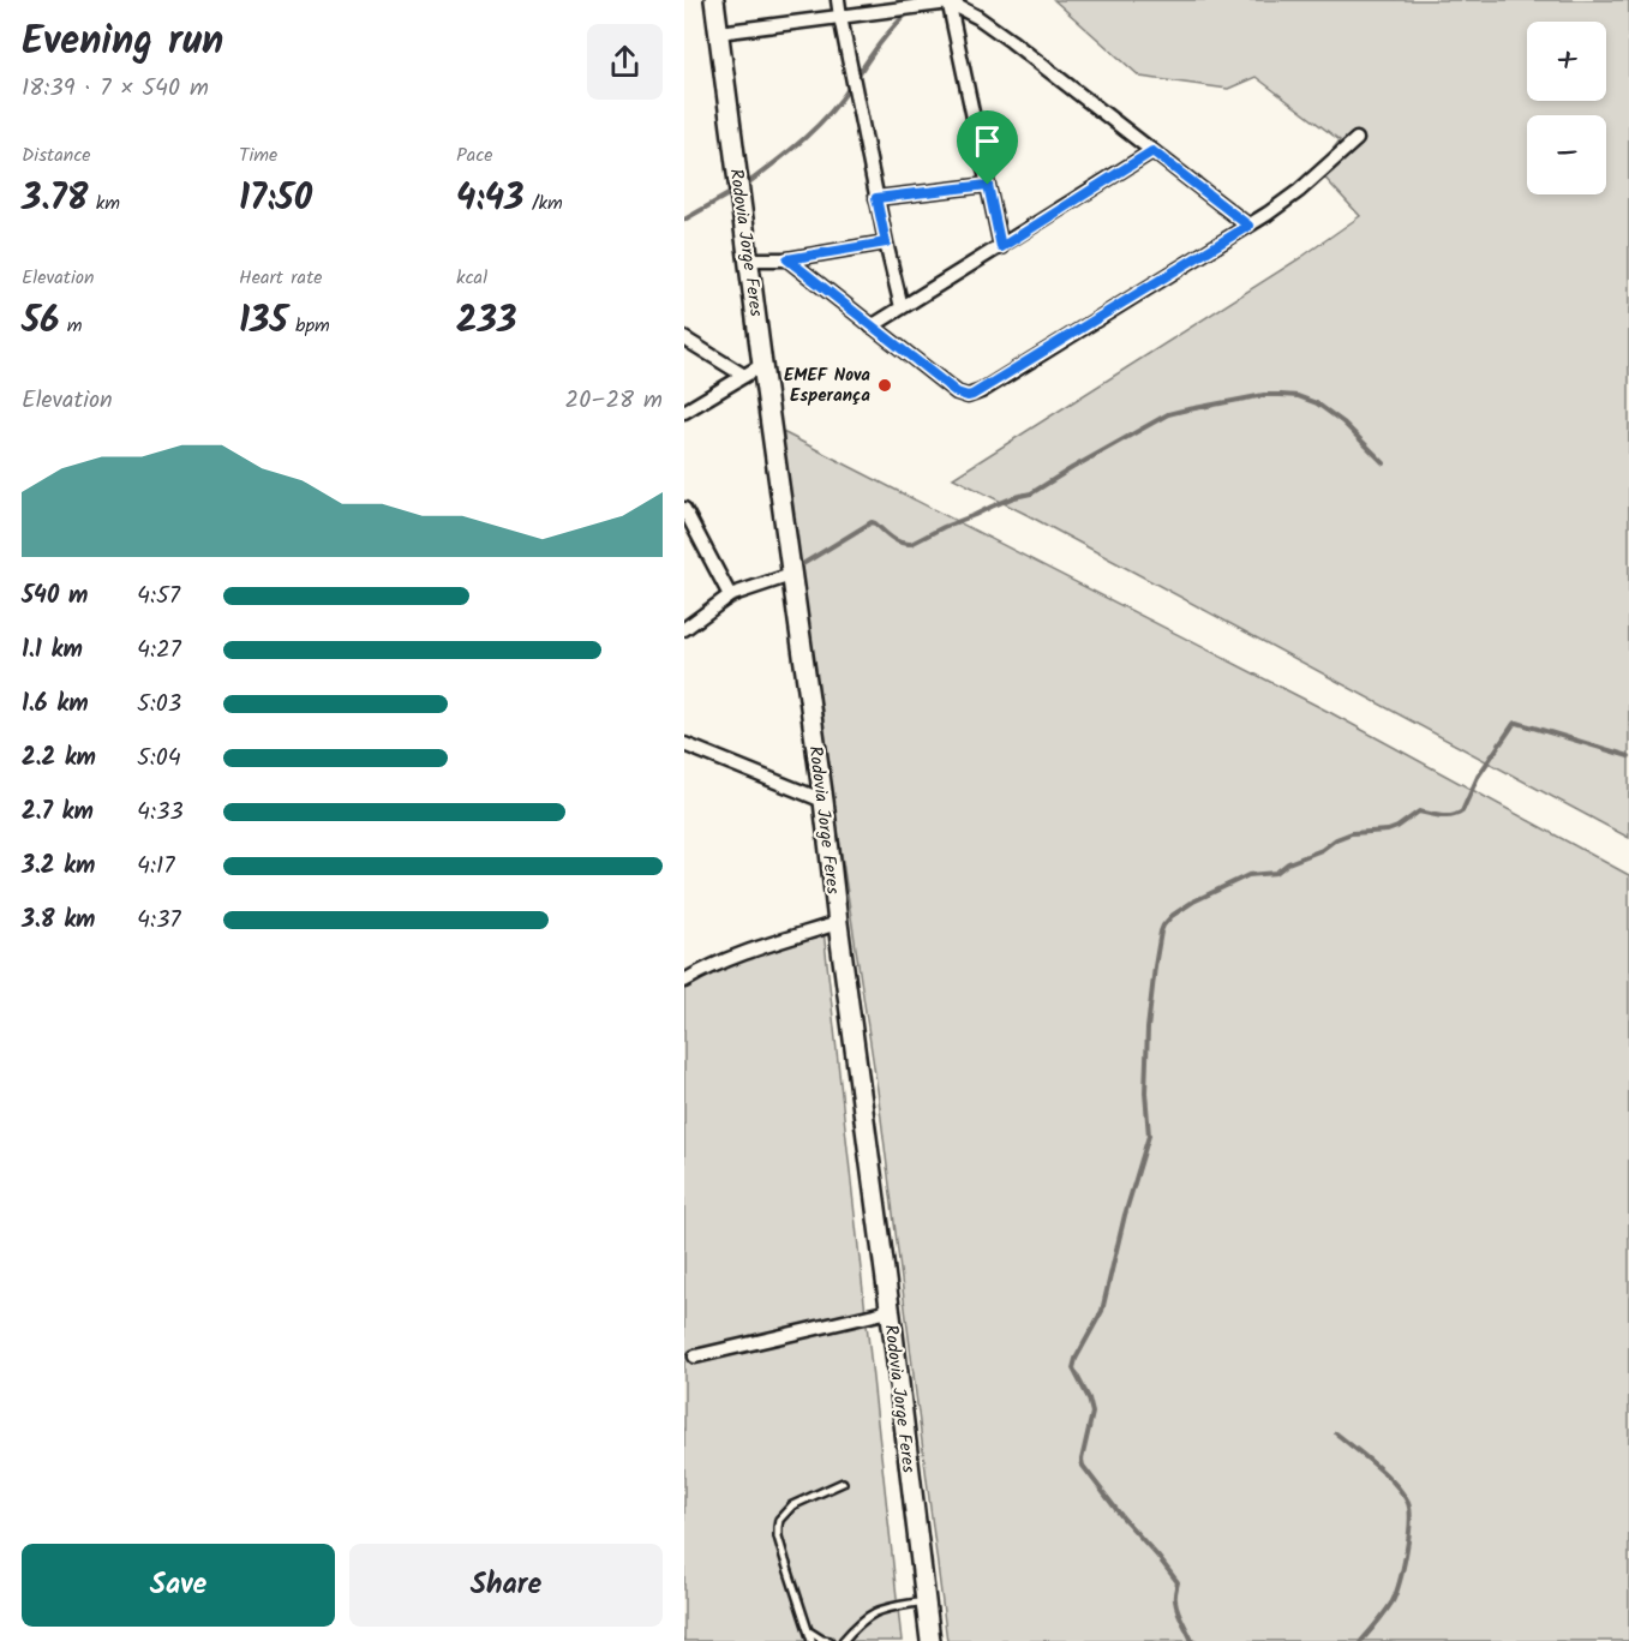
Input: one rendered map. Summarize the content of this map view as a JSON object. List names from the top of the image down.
{
  "streets": {
    "main road": ["Rodovia Jorge Feres"]
  },
  "places": ["EMEF Nova Esperança"],
  "page": {
    "heading": ["Evening run", "18:39 · 7 × 540 m"],
    "map_buttons": ["+", "−"],
    "stats": [
      ["Distance", "3.78 km"],
      ["Time", "17:50"],
      ["Pace", "4:43 /km"],
      ["Elevation", "56 m"],
      ["Heart rate", "135 bpm"],
      ["kcal", "233"]
    ],
    "chart": ["Elevation", "20–28 m"],
    "list": [
      {
        "name": "540 m",
        "note": "4:57"
      },
      {
        "name": "1.1 km",
        "note": "4:27"
      },
      {
        "name": "1.6 km",
        "note": "5:03"
      },
      {
        "name": "2.2 km",
        "note": "5:04"
      },
      {
        "name": "2.7 km",
        "note": "4:33"
      },
      {
        "name": "3.2 km",
        "note": "4:17"
      },
      {
        "name": "3.8 km",
        "note": "4:37"
      }
    ],
    "buttons": ["Save", "Share"]
  }
}
